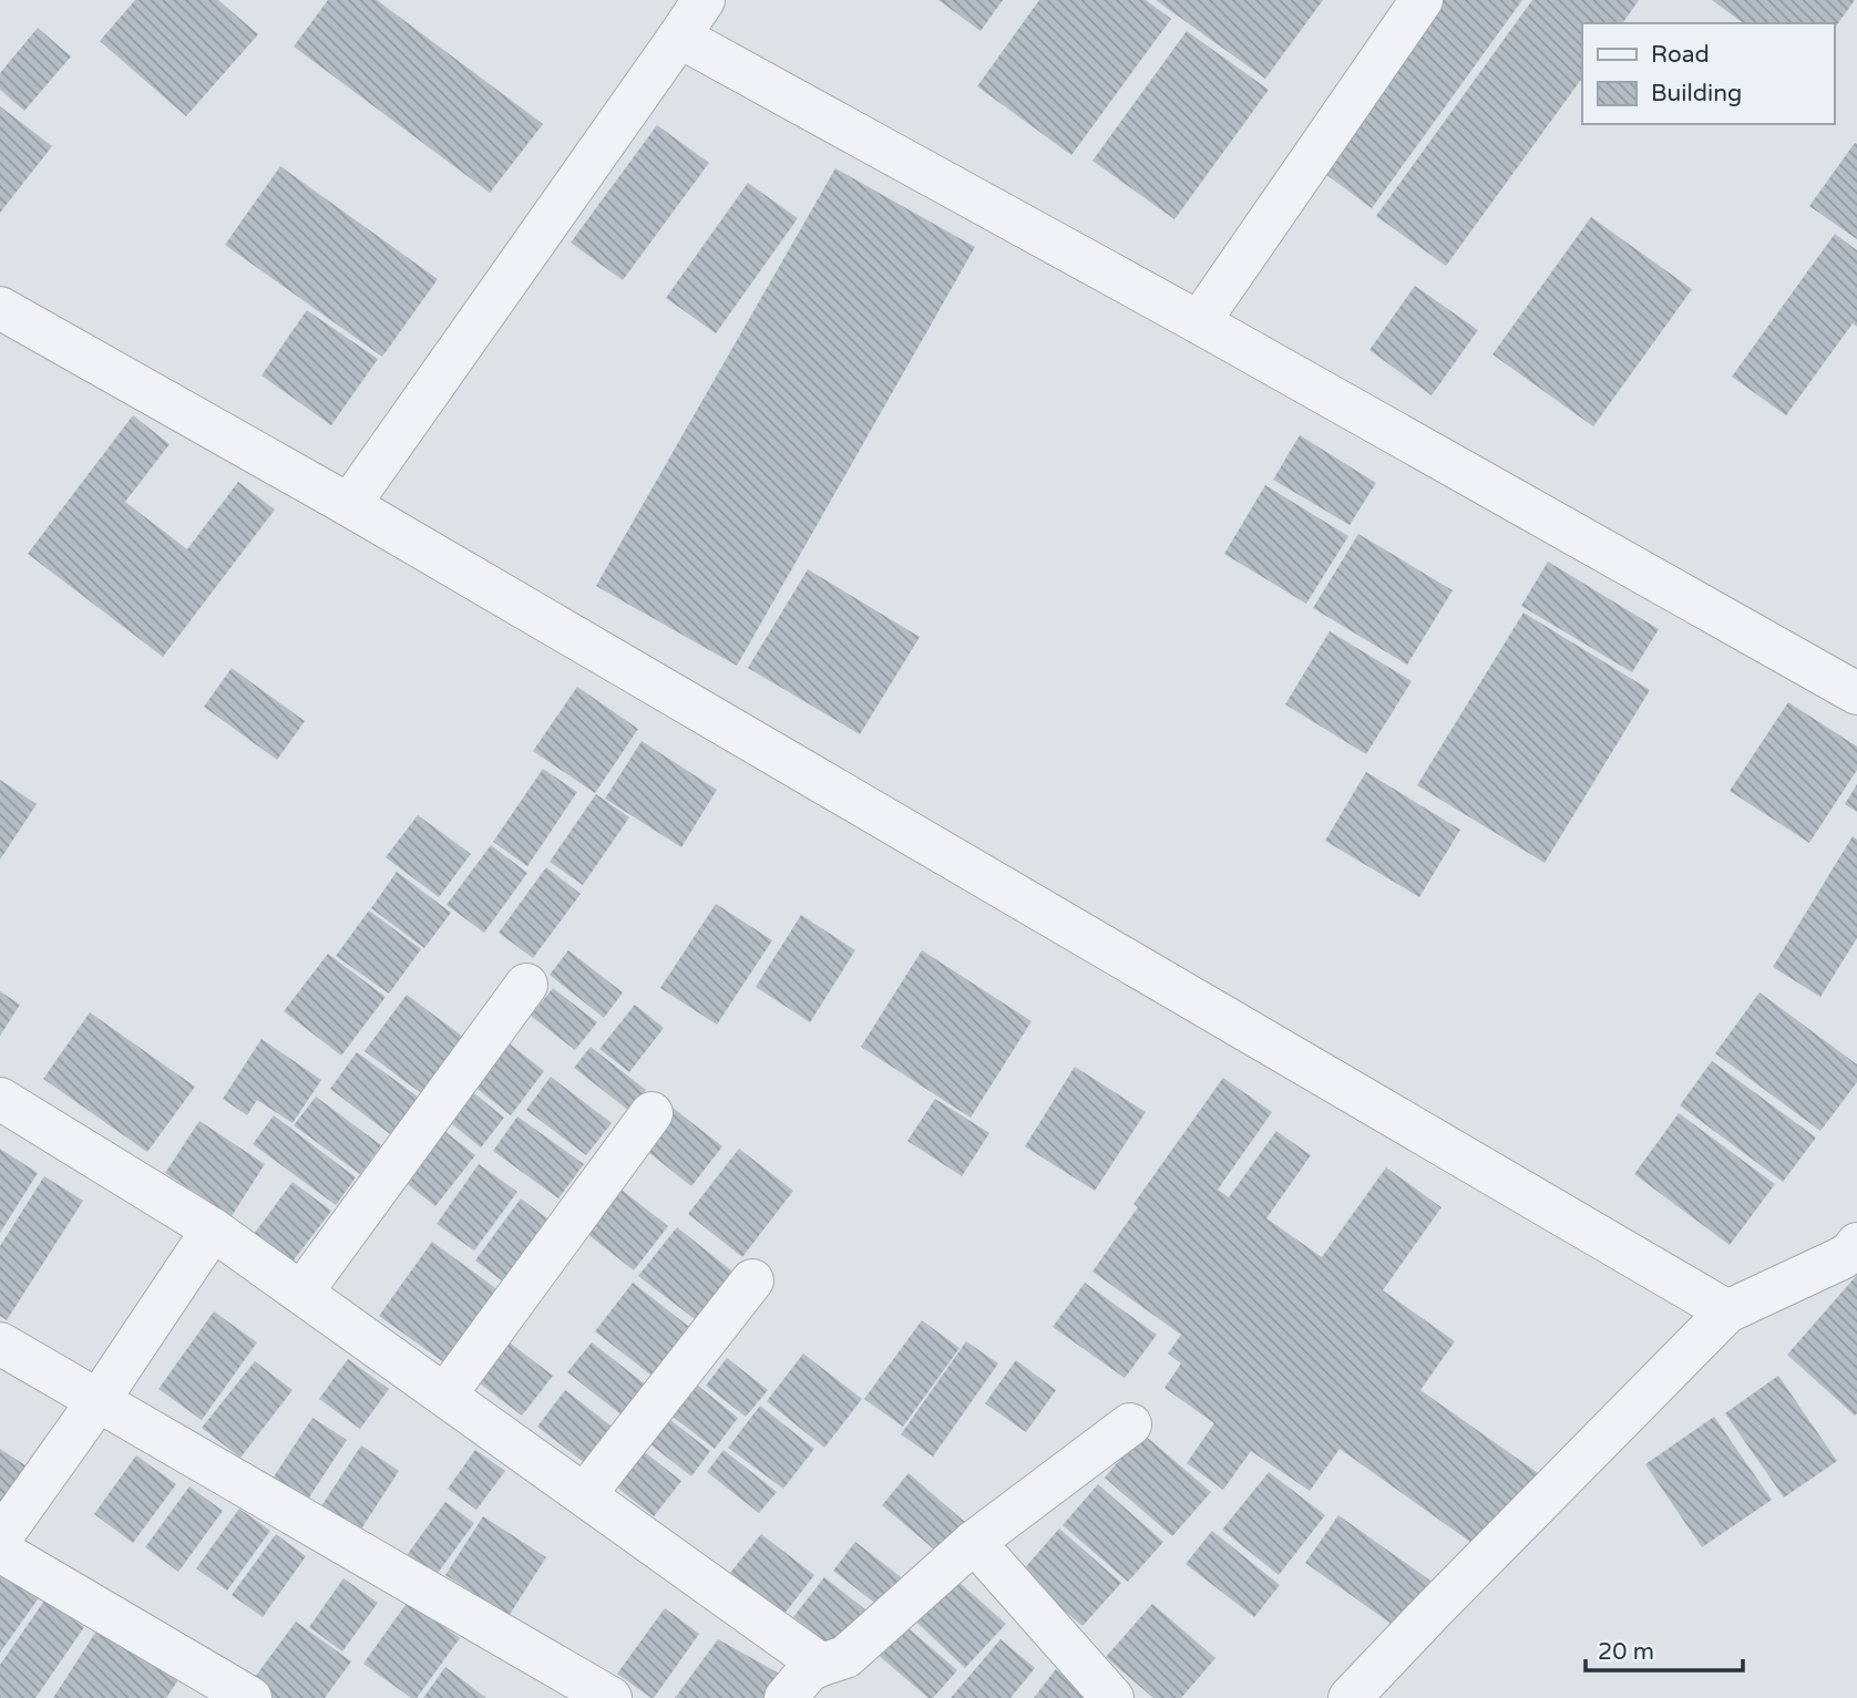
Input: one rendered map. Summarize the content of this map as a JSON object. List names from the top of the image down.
{
  "legend": ["Road", "Building"],
  "scale_bar": "20 m"
}
